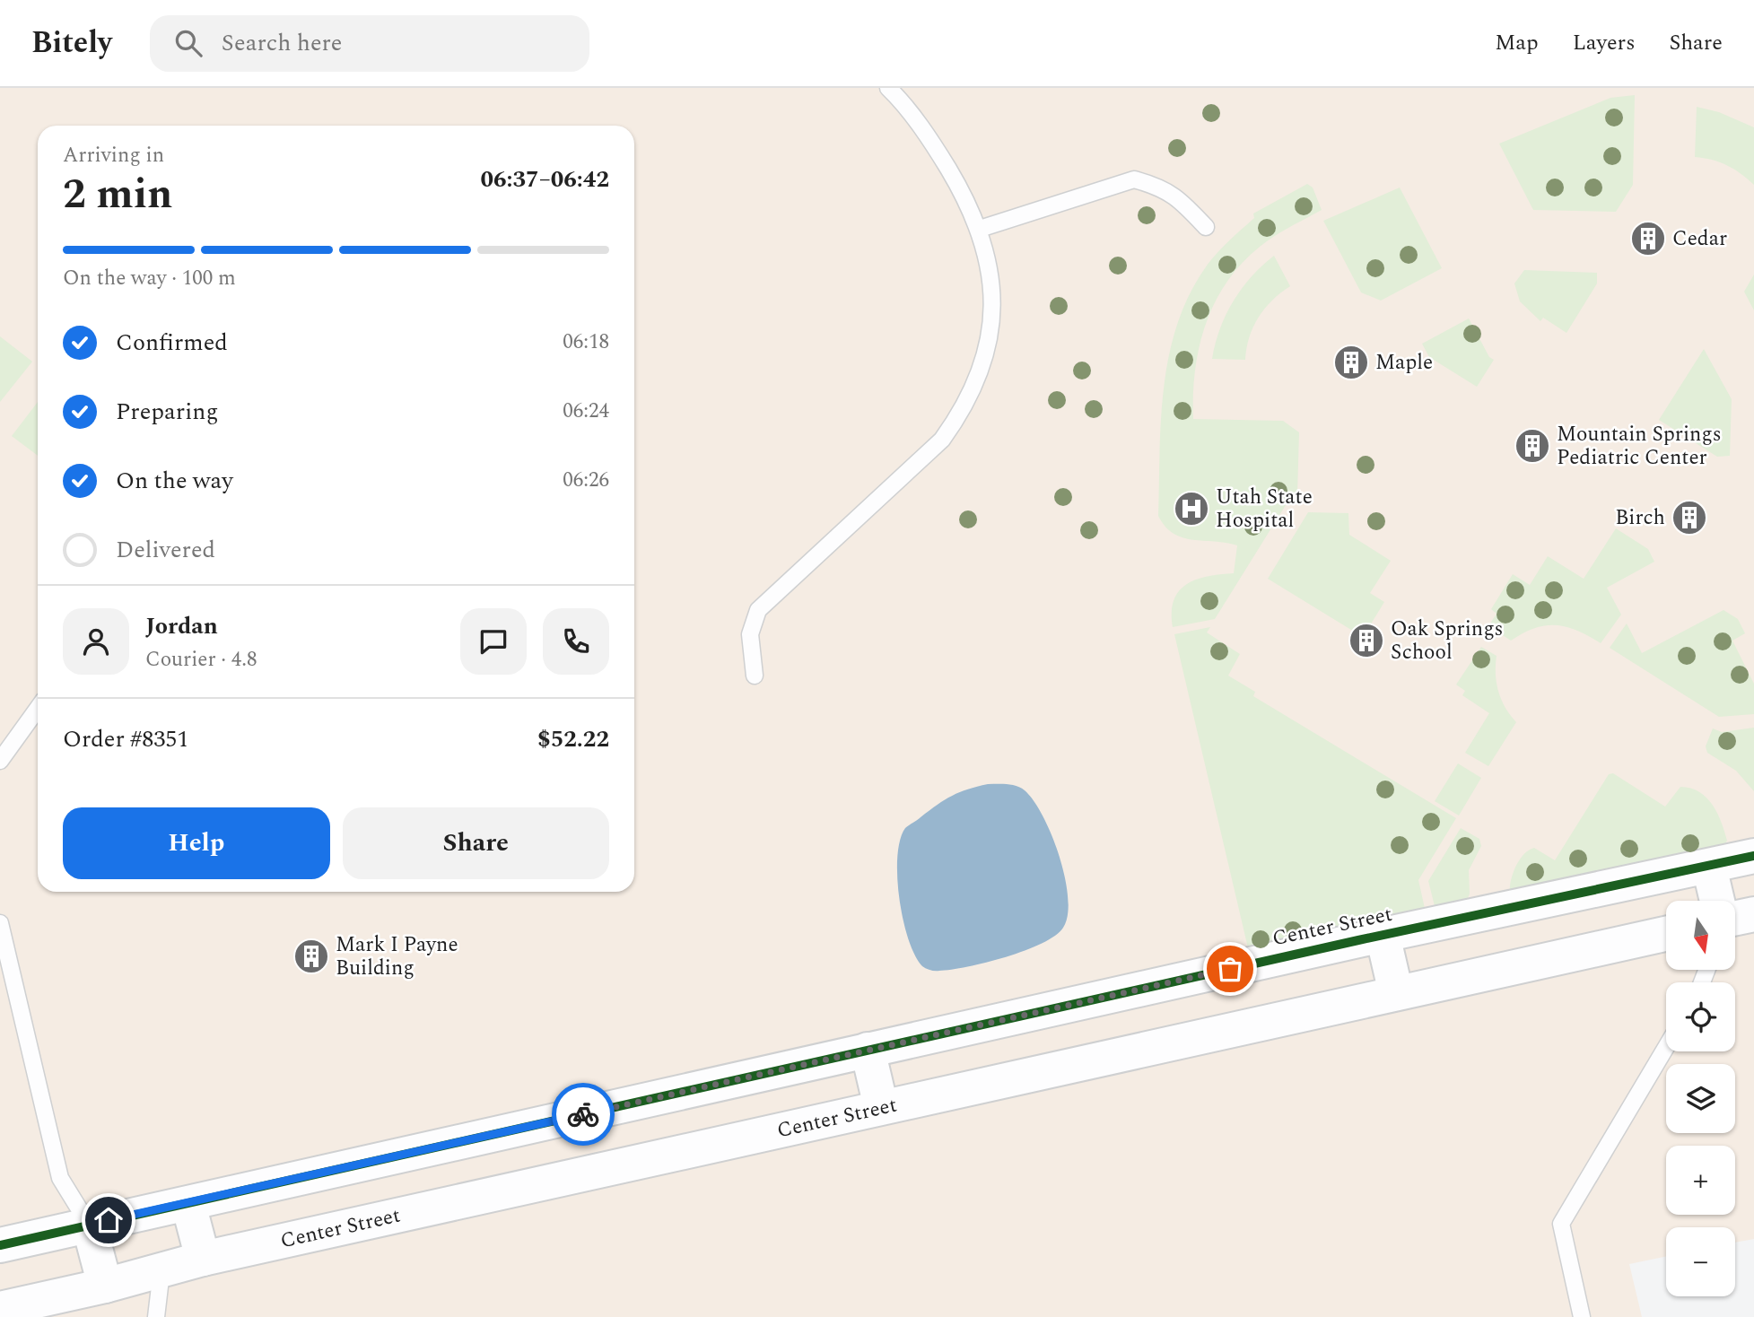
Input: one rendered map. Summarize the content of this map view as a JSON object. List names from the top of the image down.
{
  "streets": {
    "street": ["Center Street"]
  },
  "places": {
    "building": [
      "Cedar",
      "Maple",
      "Mountain Springs Pediatric Center",
      "Birch",
      "Oak Springs School",
      "Mark I Payne Building"
    ],
    "hospital": ["Utah State Hospital"]
  },
  "north": "bottom",
  "page": {
    "header": "Bitely",
    "search": "Search here",
    "nav": ["Map", "Layers", "Share"],
    "heading": ["2 min", "Arriving in", "06:37–06:42"],
    "panel": [
      "Jordan",
      "Courier · 4.8",
      "Order #8351",
      "$52.22"
    ],
    "bar": "On the way · 100 m",
    "list": [
      ["Confirmed", "06:18"],
      ["Preparing", "06:24"],
      ["On the way", "06:26"],
      "Delivered"
    ],
    "buttons": ["Help", "Share"],
    "map_buttons": ["+", "−"]
  }
}
